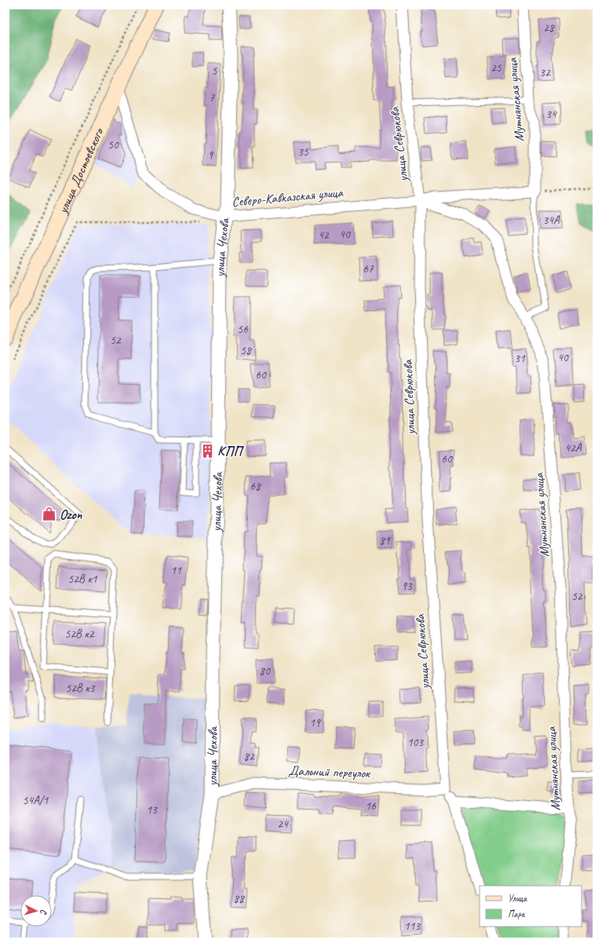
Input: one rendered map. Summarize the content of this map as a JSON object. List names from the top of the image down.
{
  "streets": {
    "main road": ["улица Достоевского"],
    "street": [
      "Мутнянская улица",
      "улица Севрюкова",
      "Северо-Кавказская улица",
      "улица Чехова",
      "Дальний переулок"
    ]
  },
  "crossings": [
    ["Мутнянская улица", "улица Севрюкова"],
    ["Мутнянская улица", "Северо-Кавказская улица"],
    ["улица Севрюкова", "Северо-Кавказская улица"],
    ["улица Севрюкова", "Дальний переулок"],
    ["улица Достоевского", "Северо-Кавказская улица"],
    ["Северо-Кавказская улица", "улица Чехова"],
    ["улица Чехова", "Дальний переулок"]
  ],
  "places": {
    "building": ["КПП"],
    "shop": ["Ozon"]
  },
  "house_numbers": [
    "28",
    "25",
    "5",
    "32",
    "7",
    "34",
    "50",
    "35",
    "9",
    "34А",
    "40",
    "42",
    "67",
    "56",
    "52",
    "58",
    "40",
    "31",
    "60",
    "42А",
    "60",
    "68",
    "89",
    "11",
    "52В к1",
    "93",
    "52",
    "52В к2",
    "80",
    "52В к3",
    "19",
    "103",
    "82",
    "54А/1",
    "16",
    "13",
    "24",
    "88",
    "113"
  ],
  "legend": ["Улица", "Парк"],
  "north": "right"
}
